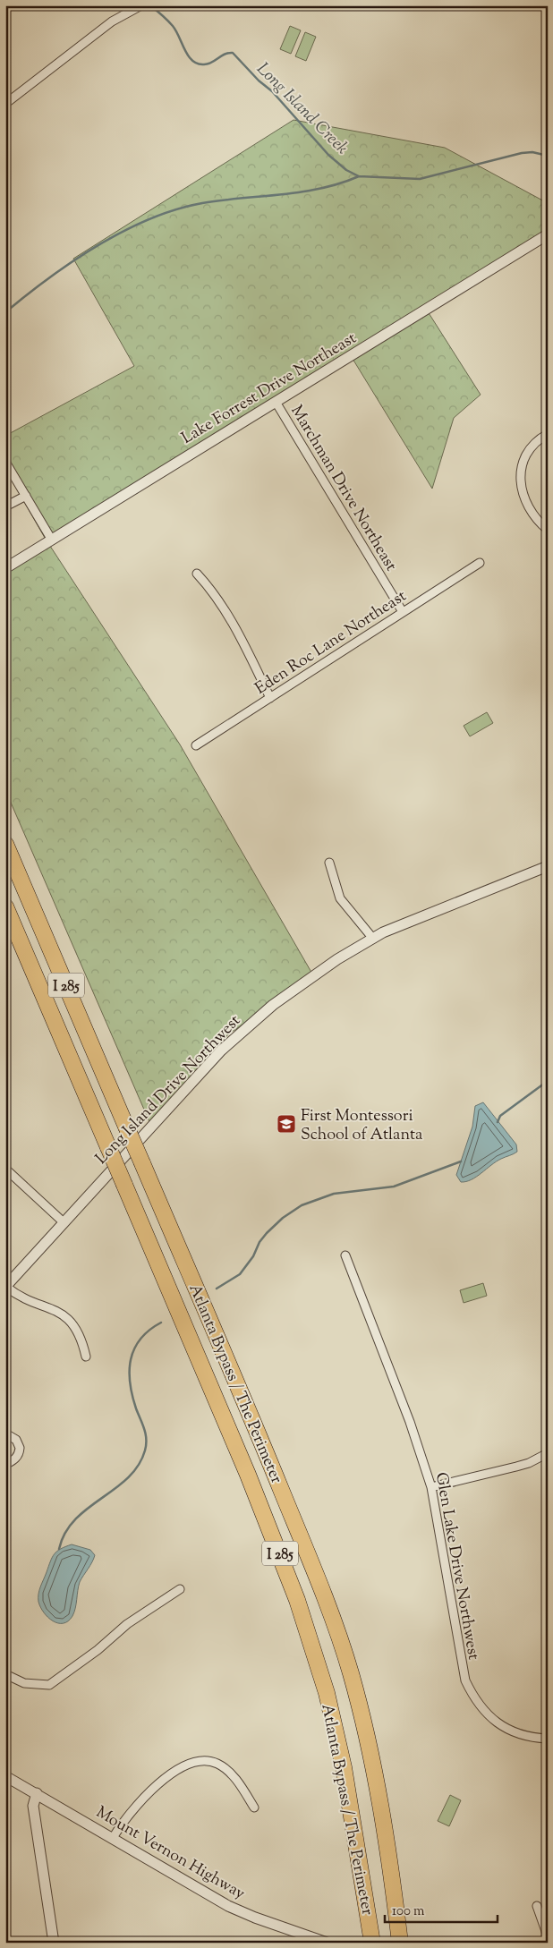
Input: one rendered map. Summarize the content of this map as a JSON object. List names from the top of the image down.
{
  "streets": {
    "highway": ["I 285", "Atlanta Bypass / The Perimeter"],
    "street": [
      "Lake Forrest Drive Northeast",
      "Marchman Drive Northeast",
      "Eden Roc Lane Northeast",
      "Long Island Drive Northwest",
      "Glen Lake Drive Northwest",
      "Mount Vernon Highway"
    ]
  },
  "crossings": [
    ["Lake Forrest Drive Northeast", "Marchman Drive Northeast"],
    ["Marchman Drive Northeast", "Eden Roc Lane Northeast"]
  ],
  "water": ["Long Island Creek"],
  "places": {
    "school or university": ["First Montessori School of Atlanta"]
  },
  "scale_bar": "100 m"
}
